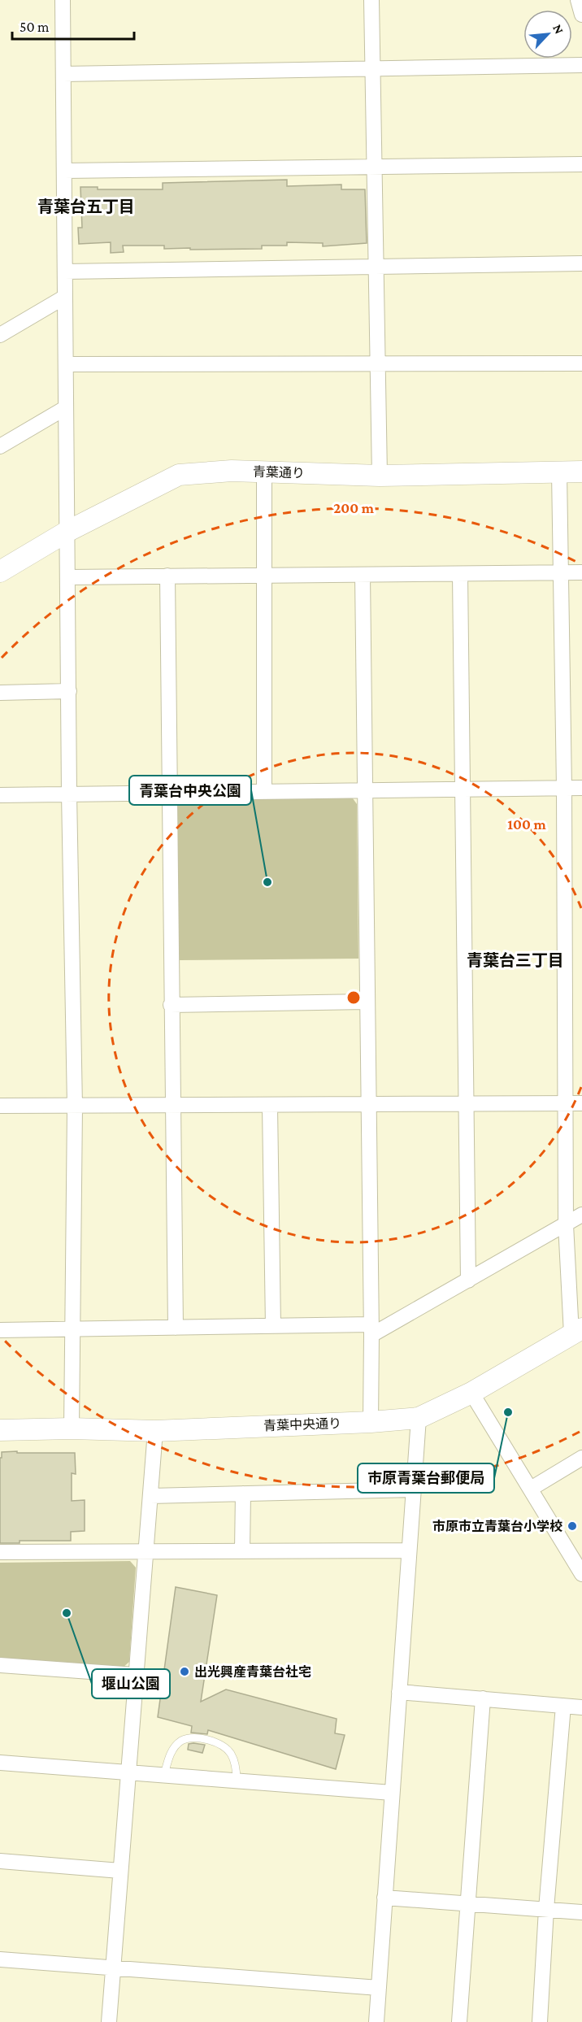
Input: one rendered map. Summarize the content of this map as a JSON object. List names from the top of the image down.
{
  "streets": {
    "street": ["青葉通り", "青葉中央通り"]
  },
  "districts": ["青葉台五丁目", "青葉台三丁目"],
  "places": [
    "青葉台中央公園",
    "市原青葉台郵便局",
    "市原市立青葉台小学校",
    "堰山公園",
    "出光興産青葉台社宅"
  ],
  "scale_bar": "50 m",
  "north": "top right",
  "rings": ["200 m", "100 m"]
}
